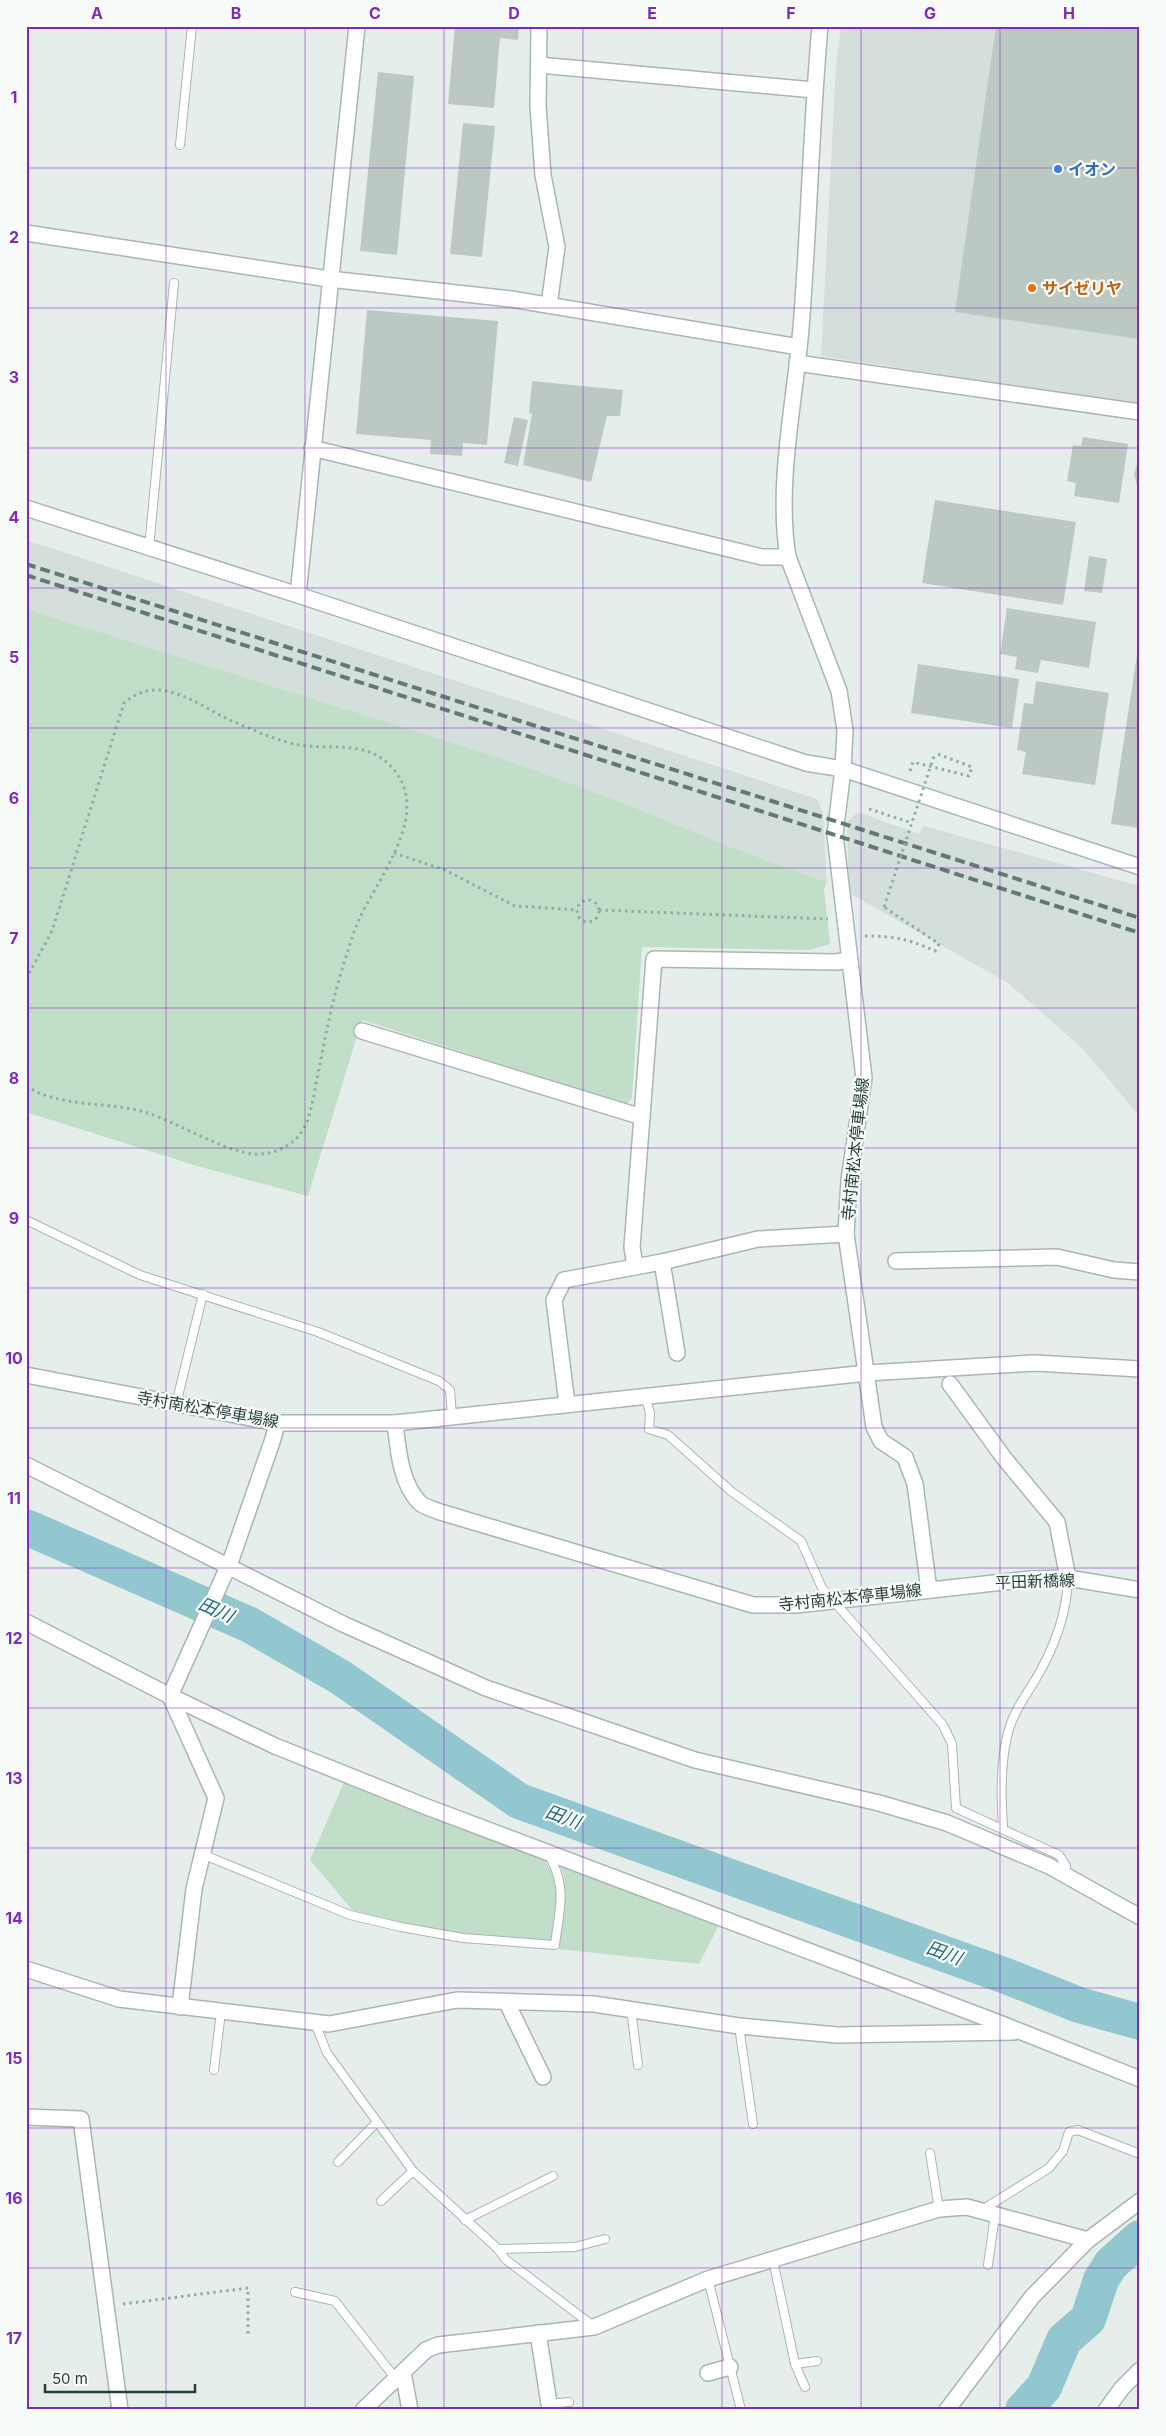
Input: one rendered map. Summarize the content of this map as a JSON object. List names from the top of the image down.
{
  "streets": {
    "street": ["寺村南松本停車場線", "平田新橋線"]
  },
  "crossings": [
    ["寺村南松本停車場線", "平田新橋線"]
  ],
  "water": ["田川"],
  "places": ["イオン", "サイゼリヤ"],
  "scale_bar": "50 m",
  "grid": {
    "columns": [
      "A",
      "B",
      "C",
      "D",
      "E",
      "F",
      "G",
      "H"
    ],
    "rows": [
      "1",
      "2",
      "3",
      "4",
      "5",
      "6",
      "7",
      "8",
      "9",
      "10",
      "11",
      "12",
      "13",
      "14",
      "15",
      "16",
      "17"
    ]
  }
}
